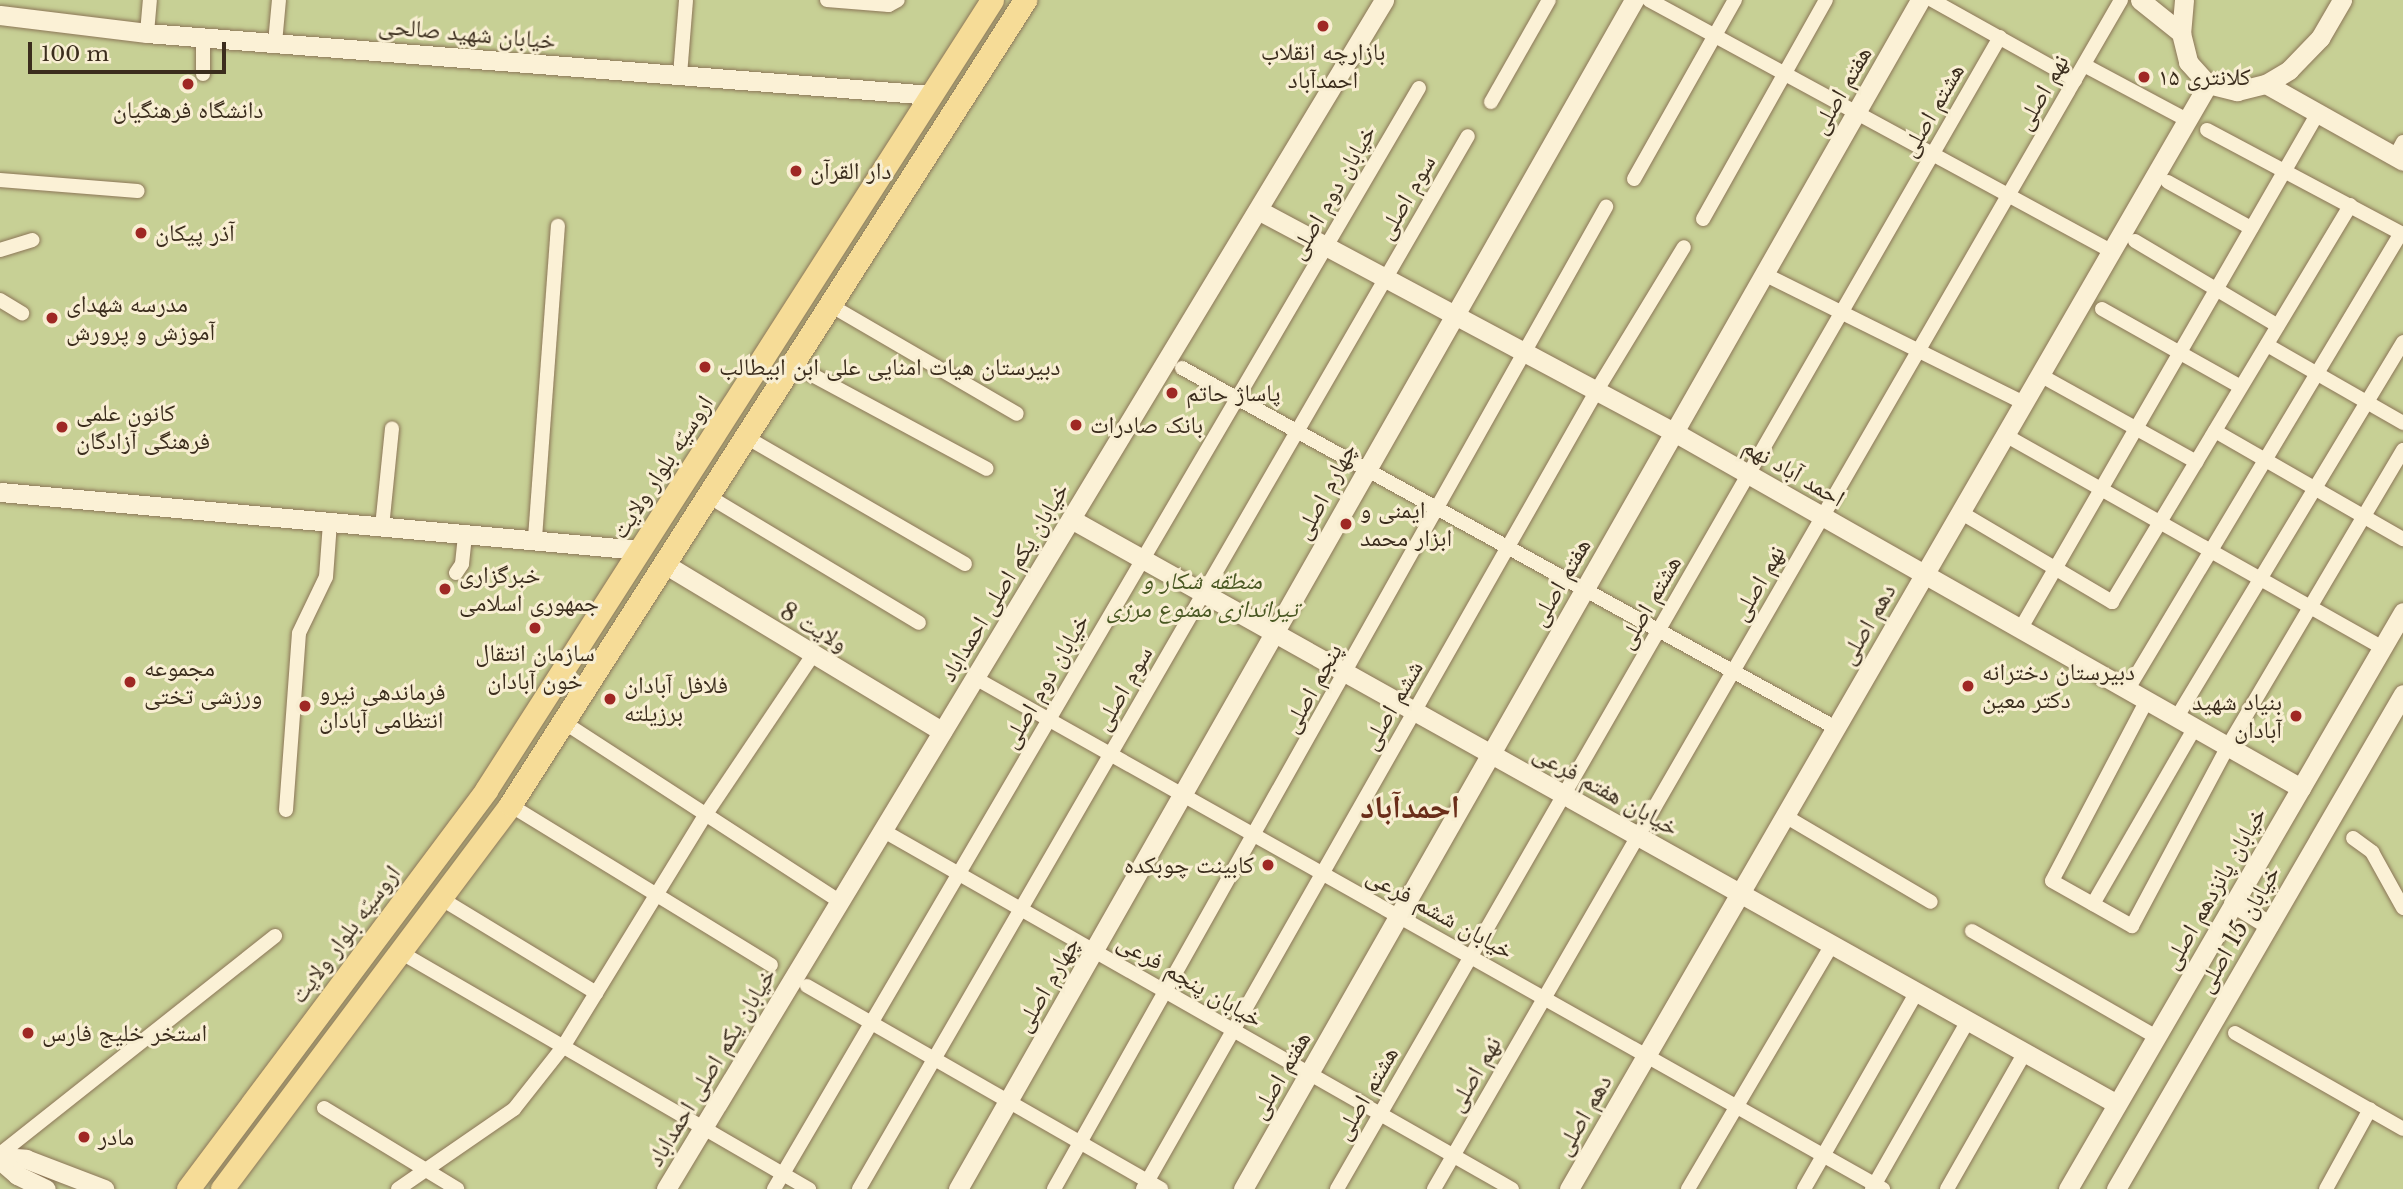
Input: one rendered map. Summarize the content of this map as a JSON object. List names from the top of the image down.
{
  "streets": {
    "main road": ["اروسیّه بلوار ولایت"],
    "street": [
      "خیابان شهید صالحی",
      "هفتم اصلی",
      "نهم اصلی",
      "هشتم اصلی",
      "خیابان دوم اصلی",
      "سوم اصلی",
      "احمد آباد نهم",
      "چهارم اصلی",
      "خیابان یکم اصلی احمداباد",
      "دهم اصلی",
      "ولایت 8",
      "پنجم اصلی",
      "ششم اصلی",
      "خیابان هفتم فرعی",
      "خیابان پانزدهم اصلی",
      "خیابان ششم فرعی",
      "خیابان 15 اصلی",
      "خیابان پنجم فرعی"
    ]
  },
  "crossings": [
    ["خیابان شهید صالحی", "اروسیّه بلوار ولایت"],
    ["هفتم اصلی", "احمد آباد نهم"],
    ["هفتم اصلی", "خیابان هفتم فرعی"],
    ["هفتم اصلی", "خیابان ششم فرعی"],
    ["هفتم اصلی", "خیابان پنجم فرعی"],
    ["نهم اصلی", "احمد آباد نهم"],
    ["نهم اصلی", "خیابان هفتم فرعی"],
    ["نهم اصلی", "خیابان ششم فرعی"],
    ["نهم اصلی", "خیابان پنجم فرعی"],
    ["هشتم اصلی", "احمد آباد نهم"],
    ["هشتم اصلی", "خیابان هفتم فرعی"],
    ["هشتم اصلی", "خیابان ششم فرعی"],
    ["هشتم اصلی", "خیابان پنجم فرعی"],
    ["خیابان دوم اصلی", "احمد آباد نهم"],
    ["خیابان دوم اصلی", "خیابان هفتم فرعی"],
    ["خیابان دوم اصلی", "خیابان ششم فرعی"],
    ["خیابان دوم اصلی", "خیابان پنجم فرعی"],
    ["سوم اصلی", "احمد آباد نهم"],
    ["سوم اصلی", "خیابان هفتم فرعی"],
    ["سوم اصلی", "خیابان ششم فرعی"],
    ["سوم اصلی", "خیابان پنجم فرعی"],
    ["احمد آباد نهم", "چهارم اصلی"],
    ["احمد آباد نهم", "خیابان یکم اصلی احمداباد"],
    ["احمد آباد نهم", "دهم اصلی"],
    ["احمد آباد نهم", "پنجم اصلی"],
    ["احمد آباد نهم", "ششم اصلی"],
    ["احمد آباد نهم", "خیابان پانزدهم اصلی"],
    ["چهارم اصلی", "خیابان هفتم فرعی"],
    ["چهارم اصلی", "خیابان ششم فرعی"],
    ["چهارم اصلی", "خیابان پنجم فرعی"],
    ["خیابان یکم اصلی احمداباد", "ولایت 8"],
    ["خیابان یکم اصلی احمداباد", "خیابان هفتم فرعی"],
    ["خیابان یکم اصلی احمداباد", "خیابان ششم فرعی"],
    ["خیابان یکم اصلی احمداباد", "خیابان پنجم فرعی"],
    ["دهم اصلی", "خیابان هفتم فرعی"],
    ["دهم اصلی", "خیابان ششم فرعی"],
    ["پنجم اصلی", "خیابان هفتم فرعی"],
    ["پنجم اصلی", "خیابان ششم فرعی"],
    ["پنجم اصلی", "خیابان پنجم فرعی"],
    ["ششم اصلی", "خیابان هفتم فرعی"],
    ["ششم اصلی", "خیابان ششم فرعی"],
    ["ششم اصلی", "خیابان پنجم فرعی"],
    ["خیابان هفتم فرعی", "خیابان پانزدهم اصلی"]
  ],
  "districts": ["احمدآباد"],
  "parks": ["منطقه شکار و تیراندازی ممنوع مرزی"],
  "places": [
    "بازارچه انقلاب احمدآباد",
    "کلانتری ۱۵",
    "دانشگاه فرهنگیان",
    "دار القرآن",
    "آذر پیکان",
    "مدرسه شهدای آموزش و پرورش",
    "دبیرستان هیات امنایی علی ابن ابیطالب",
    "پاساژ حاتم",
    "بانک صادرات",
    "کانون علمی فرهنگی آزادگان",
    "ایمنی و ابزار محمد",
    "خبرگزاری جمهوری اسلامی",
    "سازمان انتقال خون آبادان",
    "مجموعه ورزشی تختی",
    "دبیرستان دخترانه دکتر معین",
    "فلافل آبادان برزیلته",
    "فرماندهی نیرو انتظامی آبادان",
    "بنیاد شهید آبادان",
    "كابينت چوبكده",
    "استخر خلیج فارس",
    "مادر"
  ],
  "scale_bar": "100 m"
}
